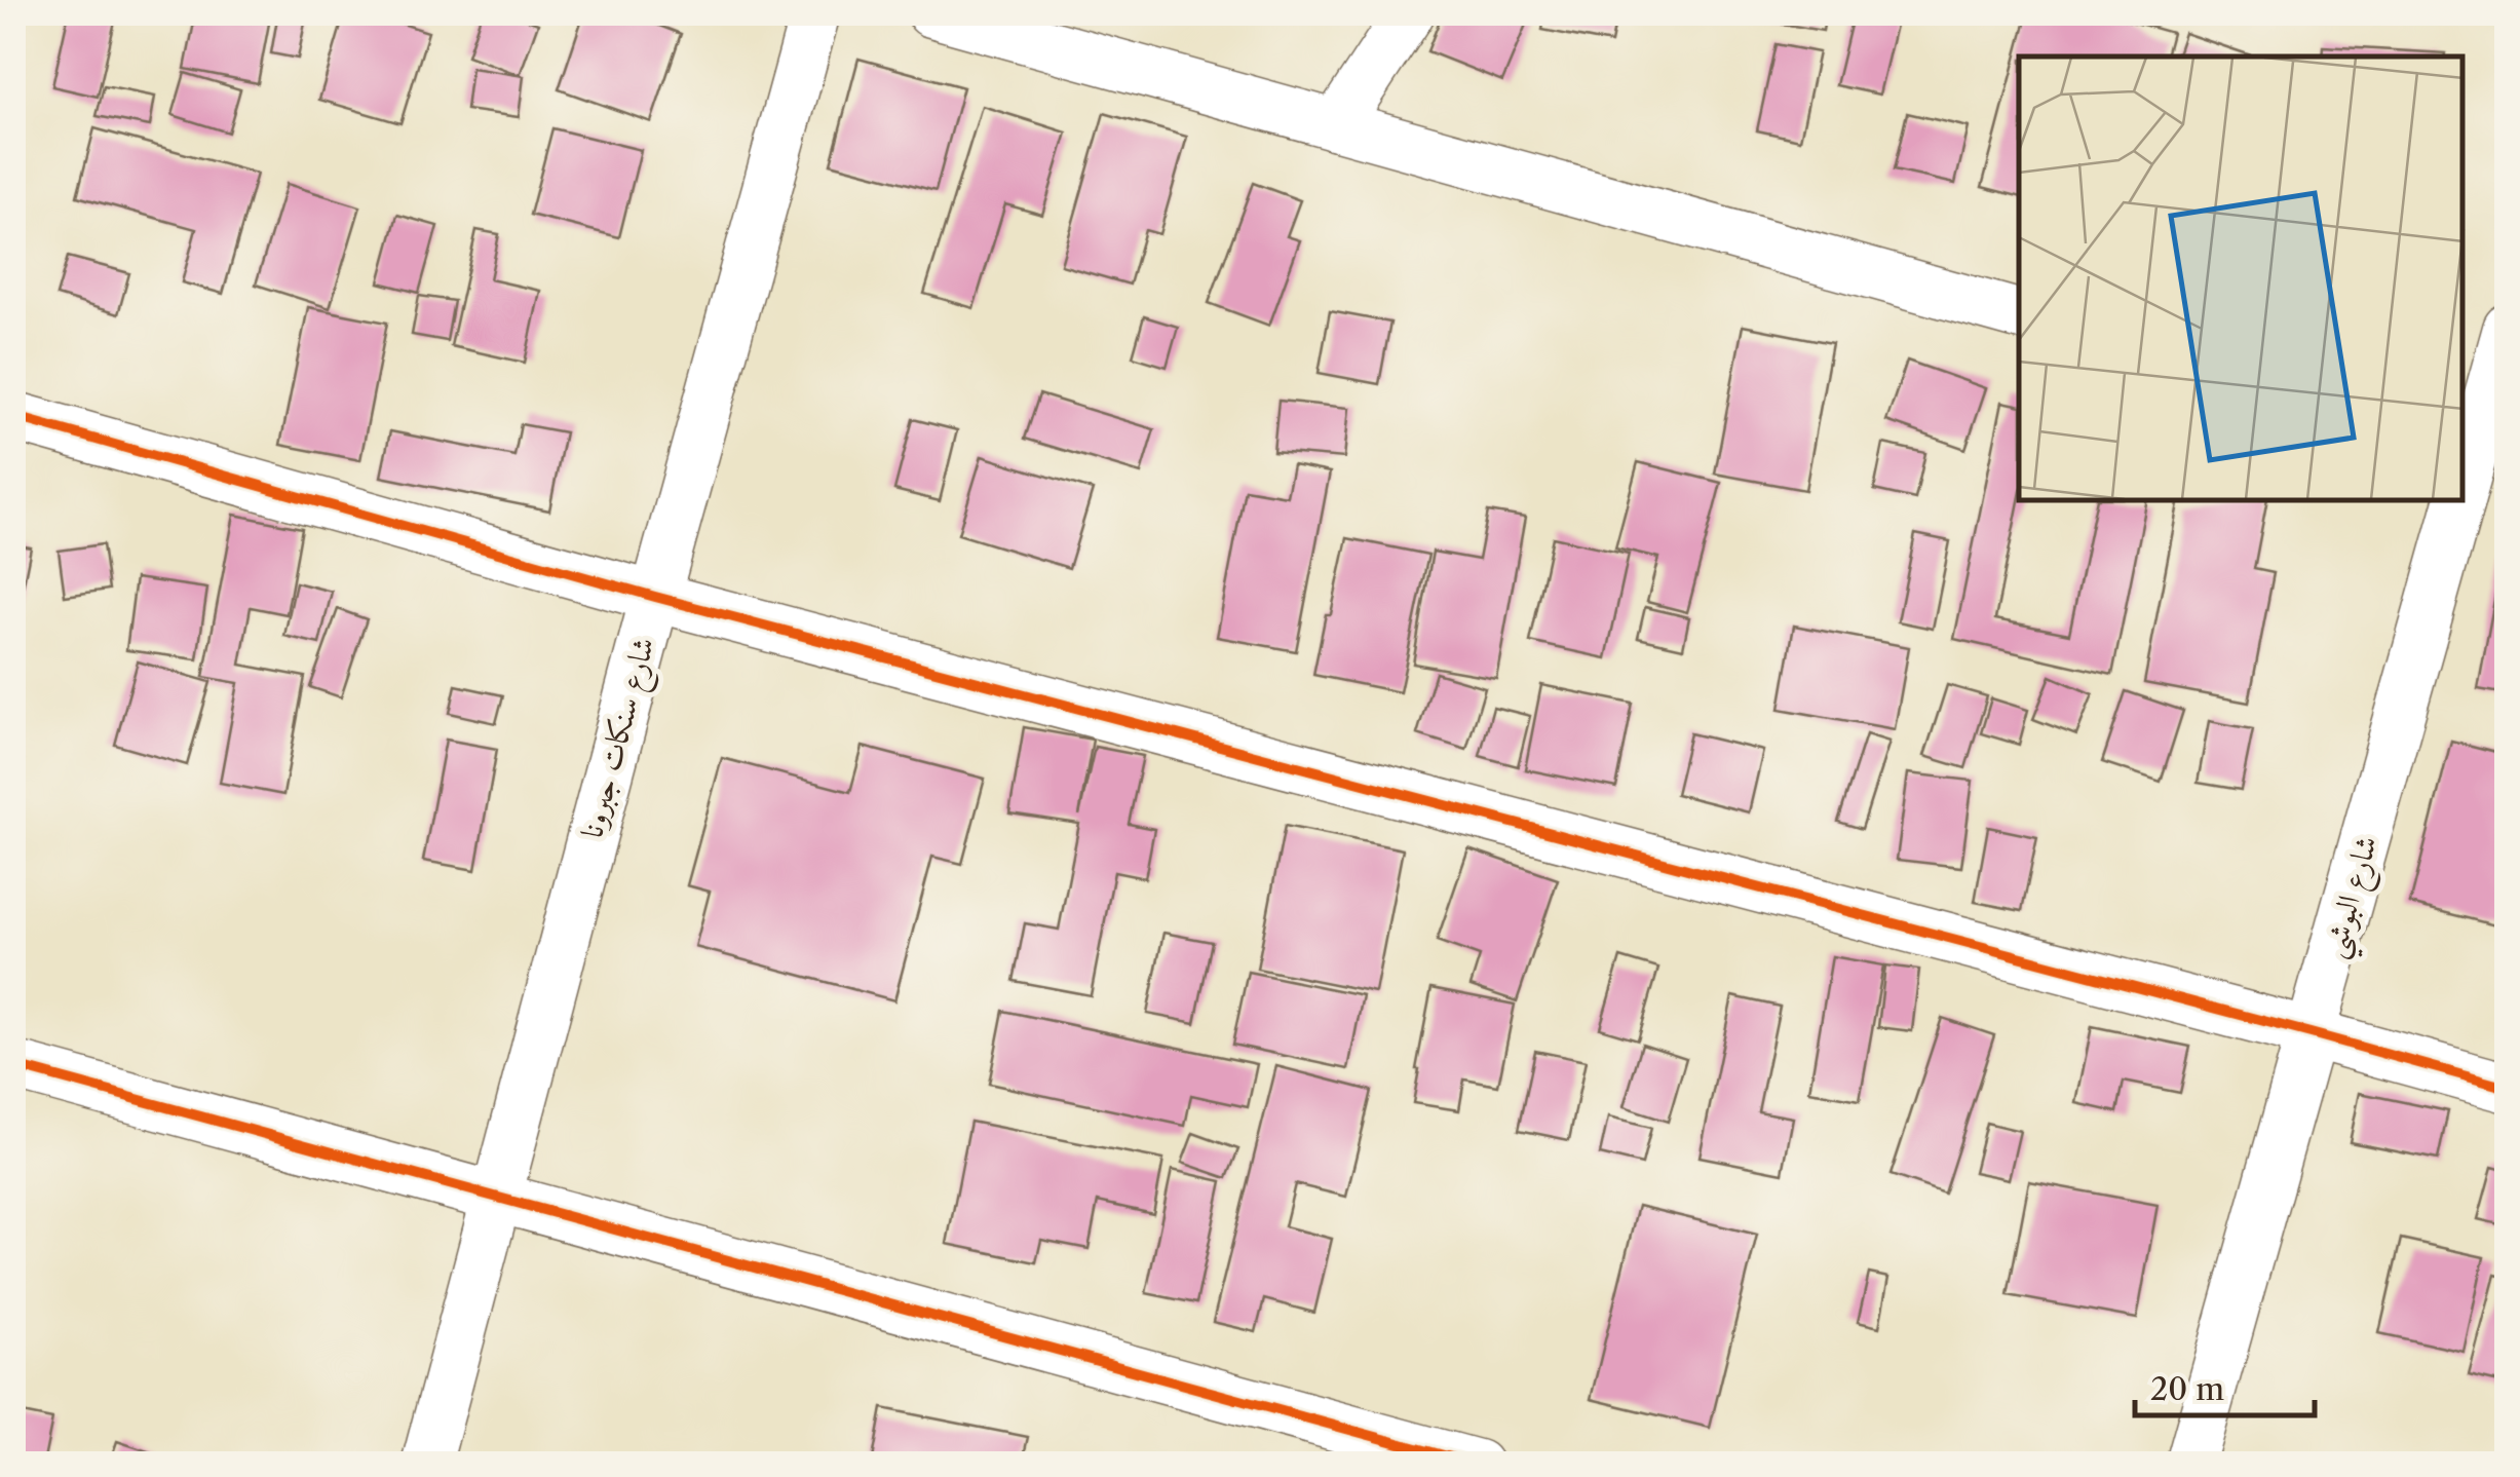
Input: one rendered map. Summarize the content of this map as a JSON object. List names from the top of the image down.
{
  "streets": {
    "street": ["شارع سنكات جبرونا", "شارع البوشي"]
  },
  "scale_bar": "20 m"
}
